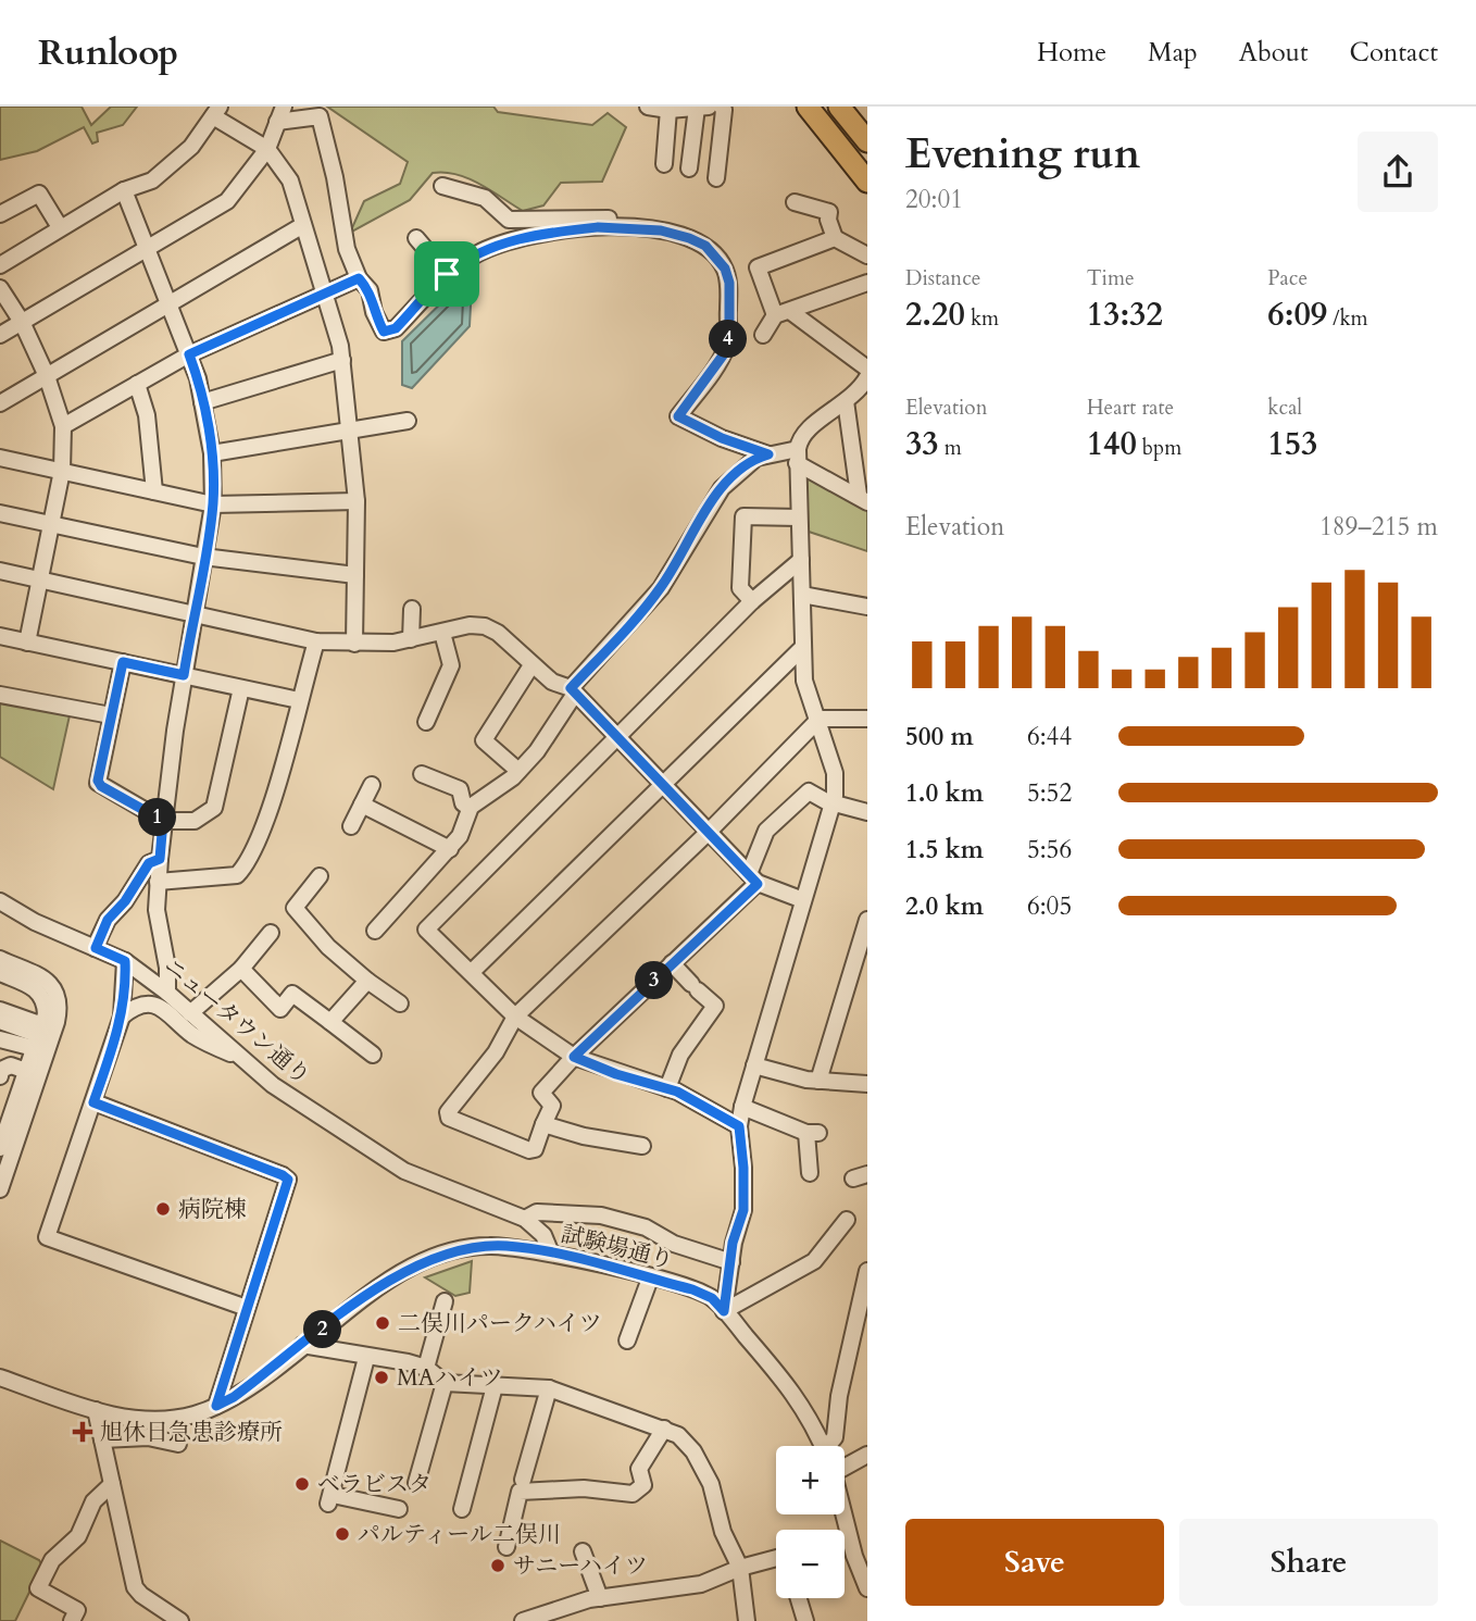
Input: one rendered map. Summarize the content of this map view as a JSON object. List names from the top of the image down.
{
  "streets": {
    "street": ["ニュータウン通り", "試験場通り"]
  },
  "crossings": [
    ["ニュータウン通り", "試験場通り"]
  ],
  "places": {
    "other": [
      "病院棟",
      "二俣川パークハイツ",
      "MAハイツ",
      "ベラビスタ",
      "パルティール二俣川",
      "サニーハイツ"
    ],
    "health": ["旭休日急患診療所"]
  },
  "page": {
    "header": "Runloop",
    "nav": [
      "Home",
      "Map",
      "About",
      "Contact"
    ],
    "heading": ["Evening run", "20:01"],
    "stats": [
      ["Distance", "2.20 km"],
      ["Time", "13:32"],
      ["Pace", "6:09 /km"],
      ["Elevation", "33 m"],
      ["Heart rate", "140 bpm"],
      ["kcal", "153"]
    ],
    "pins": [
      "4",
      "1",
      "3",
      "2"
    ],
    "chart": ["Elevation", "189–215 m"],
    "list": [
      {
        "name": "500 m",
        "note": "6:44"
      },
      {
        "name": "1.0 km",
        "note": "5:52"
      },
      {
        "name": "1.5 km",
        "note": "5:56"
      },
      {
        "name": "2.0 km",
        "note": "6:05"
      }
    ],
    "map_buttons": ["+", "−"],
    "buttons": ["Save", "Share"]
  }
}
